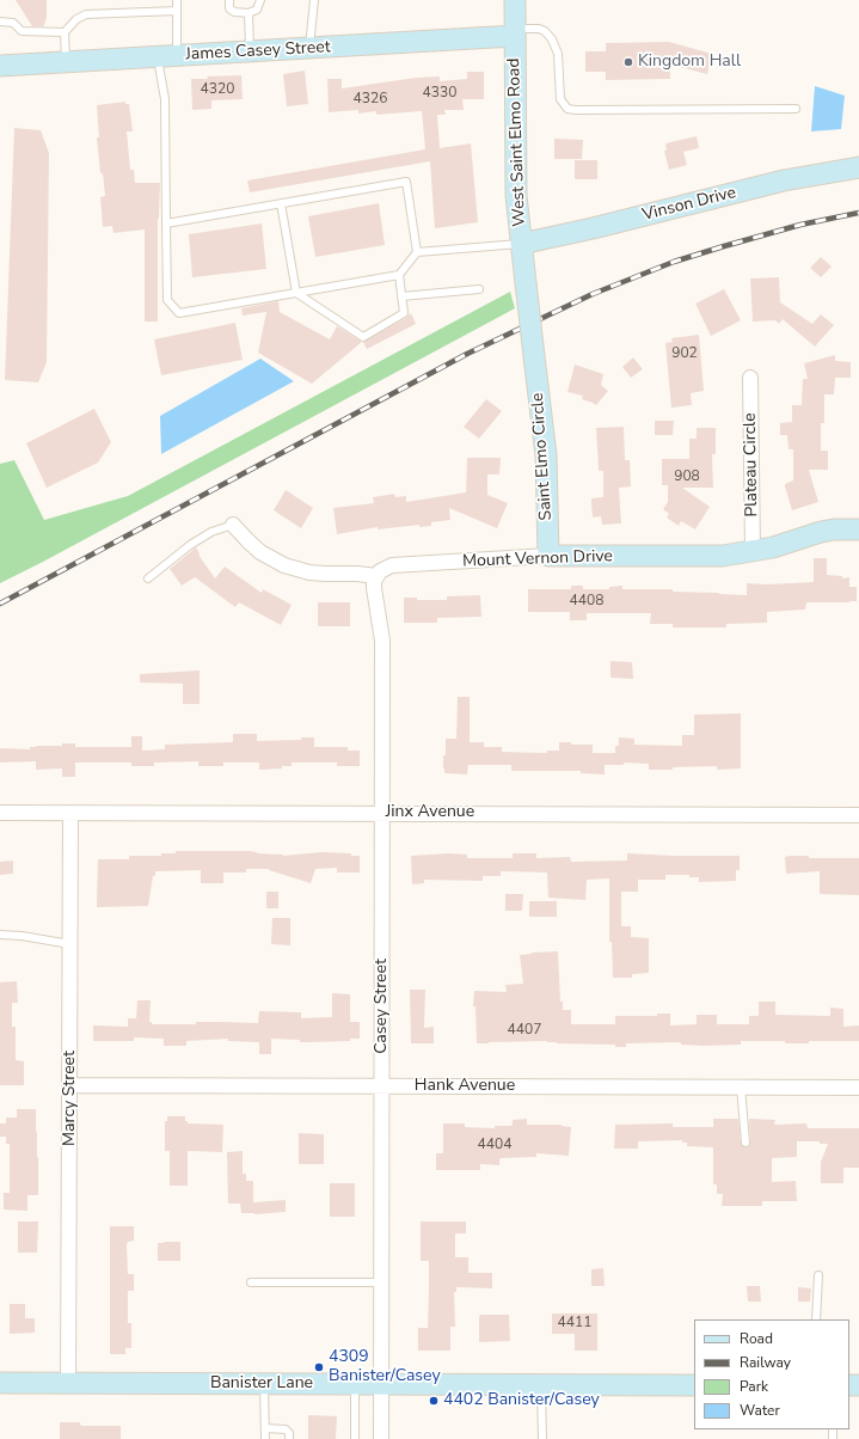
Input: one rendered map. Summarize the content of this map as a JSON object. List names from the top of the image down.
{
  "streets": {
    "street": [
      "James Casey Street",
      "West Saint Elmo Road",
      "Vinson Drive",
      "Saint Elmo Circle",
      "Plateau Circle",
      "Mount Vernon Drive",
      "Jinx Avenue",
      "Casey Street",
      "Hank Avenue",
      "Marcy Street",
      "Banister Lane"
    ]
  },
  "crossings": [
    ["James Casey Street", "West Saint Elmo Road"],
    ["West Saint Elmo Road", "Vinson Drive"],
    ["West Saint Elmo Road", "Saint Elmo Circle"],
    ["Saint Elmo Circle", "Mount Vernon Drive"],
    ["Plateau Circle", "Mount Vernon Drive"],
    ["Mount Vernon Drive", "Casey Street"],
    ["Jinx Avenue", "Casey Street"],
    ["Jinx Avenue", "Marcy Street"],
    ["Casey Street", "Hank Avenue"],
    ["Casey Street", "Banister Lane"],
    ["Hank Avenue", "Marcy Street"],
    ["Marcy Street", "Banister Lane"]
  ],
  "places": ["Kingdom Hall", "4309 Banister/Casey", "4402 Banister/Casey"],
  "house_numbers": [
    "4320",
    "4330",
    "4326",
    "902",
    "908",
    "4408",
    "4407",
    "4404",
    "4411"
  ],
  "legend": [
    "Road",
    "Railway",
    "Park",
    "Water"
  ]
}
